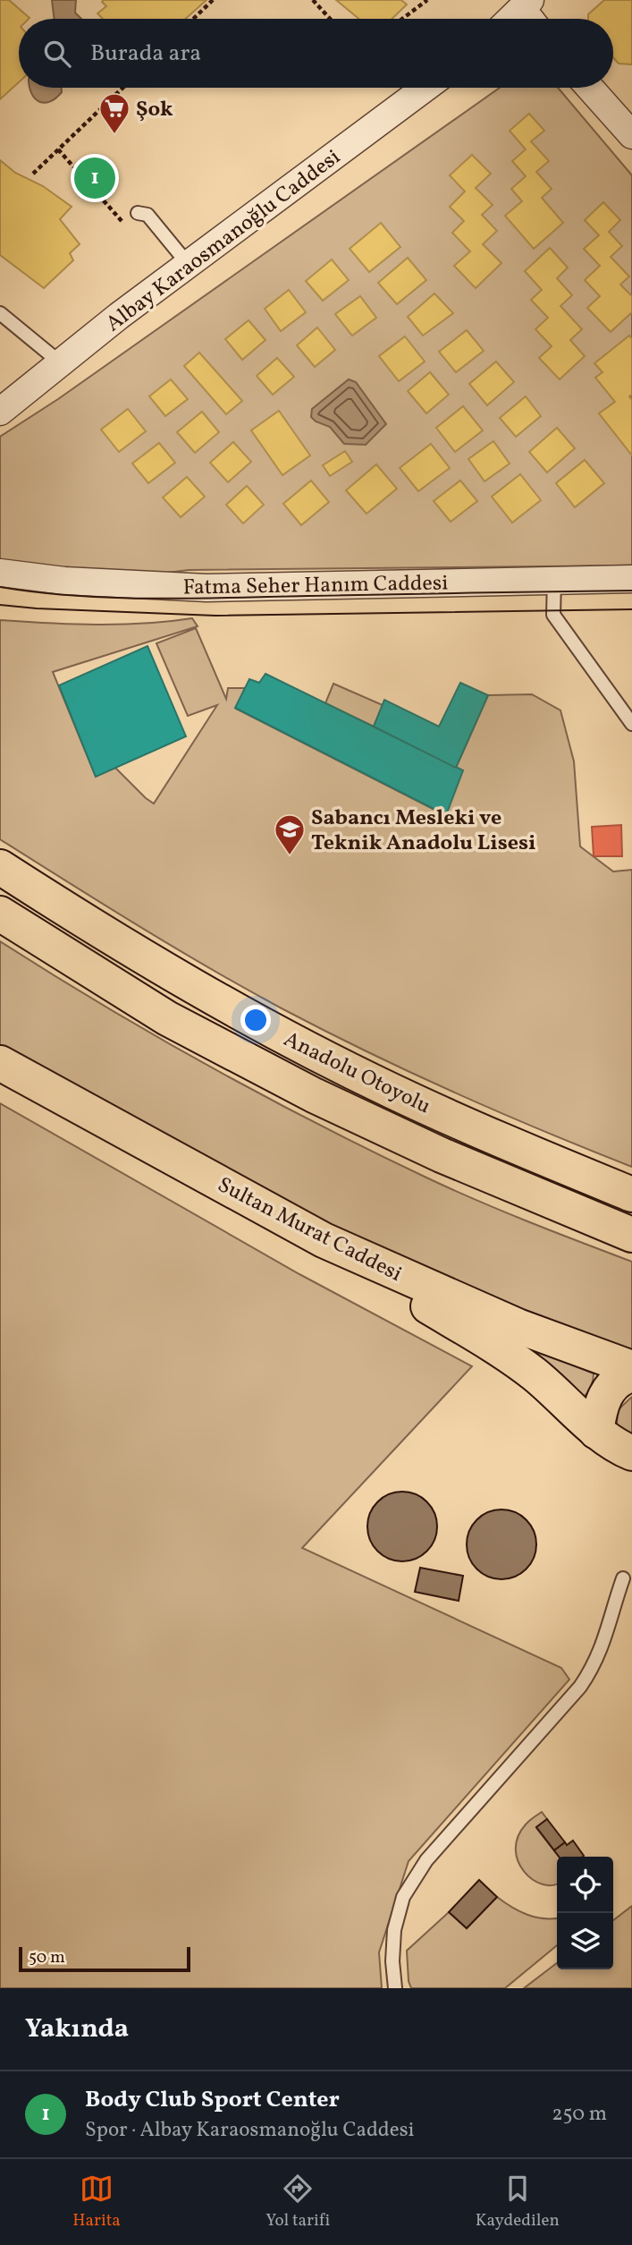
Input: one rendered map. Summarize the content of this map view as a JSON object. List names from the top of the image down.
{
  "streets": {
    "main road": ["Anadolu Otoyolu", "Sultan Murat Caddesi"],
    "street": ["Albay Karaosmanoğlu Caddesi", "Fatma Seher Hanım Caddesi"]
  },
  "places": {
    "supermarket": ["Şok"],
    "school or university": ["Sabancı Mesleki ve Teknik Anadolu Lisesi"]
  },
  "scale_bar": "50 m",
  "page": {
    "search": "Burada ara",
    "pins": "1",
    "scale": "50 m",
    "heading": "Yakında",
    "list": [
      {
        "mark": "1",
        "name": "Body Club Sport Center",
        "note": "Spor · Albay Karaosmanoğlu Caddesi",
        "value": "250 m"
      }
    ],
    "nav": ["Harita", "Yol tarifi", "Kaydedilen"]
  }
}
